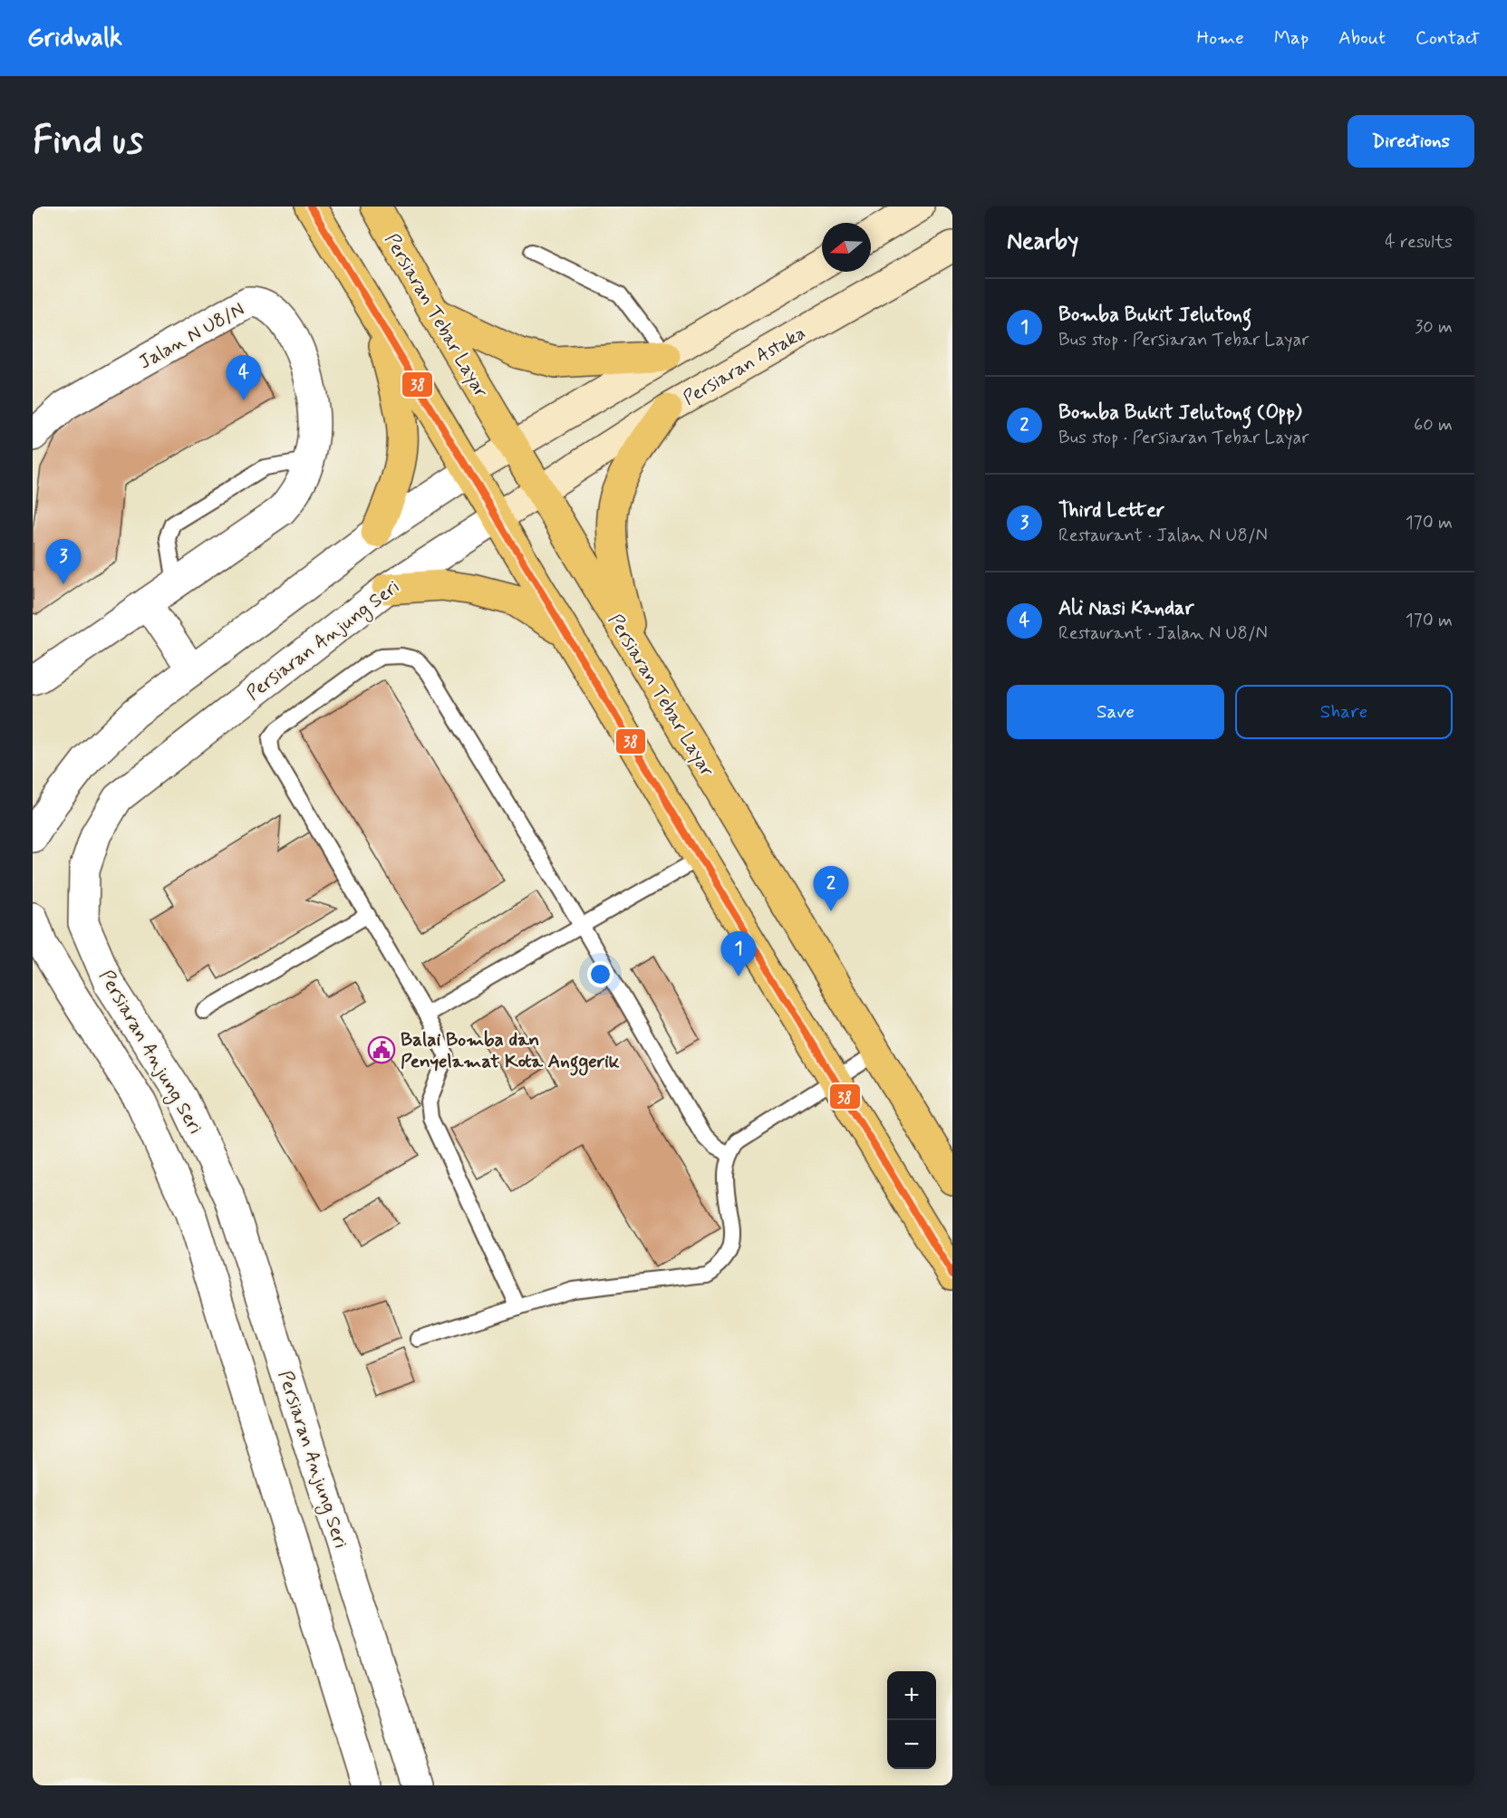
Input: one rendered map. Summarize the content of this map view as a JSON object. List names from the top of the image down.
{
  "streets": {
    "main road": ["Persiaran Tebar Layar", "Persiaran Astaka"],
    "street": ["Jalan N U8/N", "Persiaran Anjung Seri"]
  },
  "crossings": [
    ["Persiaran Tebar Layar", "Persiaran Astaka"],
    ["Persiaran Astaka", "Persiaran Anjung Seri"]
  ],
  "places": {
    "public building": ["Balai Bomba dan Penyelamat Kota Anggerik"]
  },
  "lines": ["transit line 38"],
  "north": "left",
  "page": {
    "header": "Gridwalk",
    "nav": [
      "Home",
      "Map",
      "About",
      "Contact"
    ],
    "buttons": [
      "Directions",
      ["Save", "Share"]
    ],
    "title": "Find us",
    "heading": ["Nearby", "4 results"],
    "list": [
      {
        "mark": "1",
        "name": "Bomba Bukit Jelutong",
        "note": "Bus stop · Persiaran Tebar Layar",
        "value": "30 m"
      },
      {
        "mark": "2",
        "name": "Bomba Bukit Jelutong (Opp)",
        "note": "Bus stop · Persiaran Tebar Layar",
        "value": "60 m"
      },
      {
        "mark": "3",
        "name": "Third Letter",
        "note": "Restaurant · Jalan N U8/N",
        "value": "170 m"
      },
      {
        "mark": "4",
        "name": "Ali Nasi Kandar",
        "note": "Restaurant · Jalan N U8/N",
        "value": "170 m"
      }
    ],
    "pins": [
      "4",
      "3",
      "2",
      "1"
    ],
    "map_buttons": ["+", "−"]
  }
}
